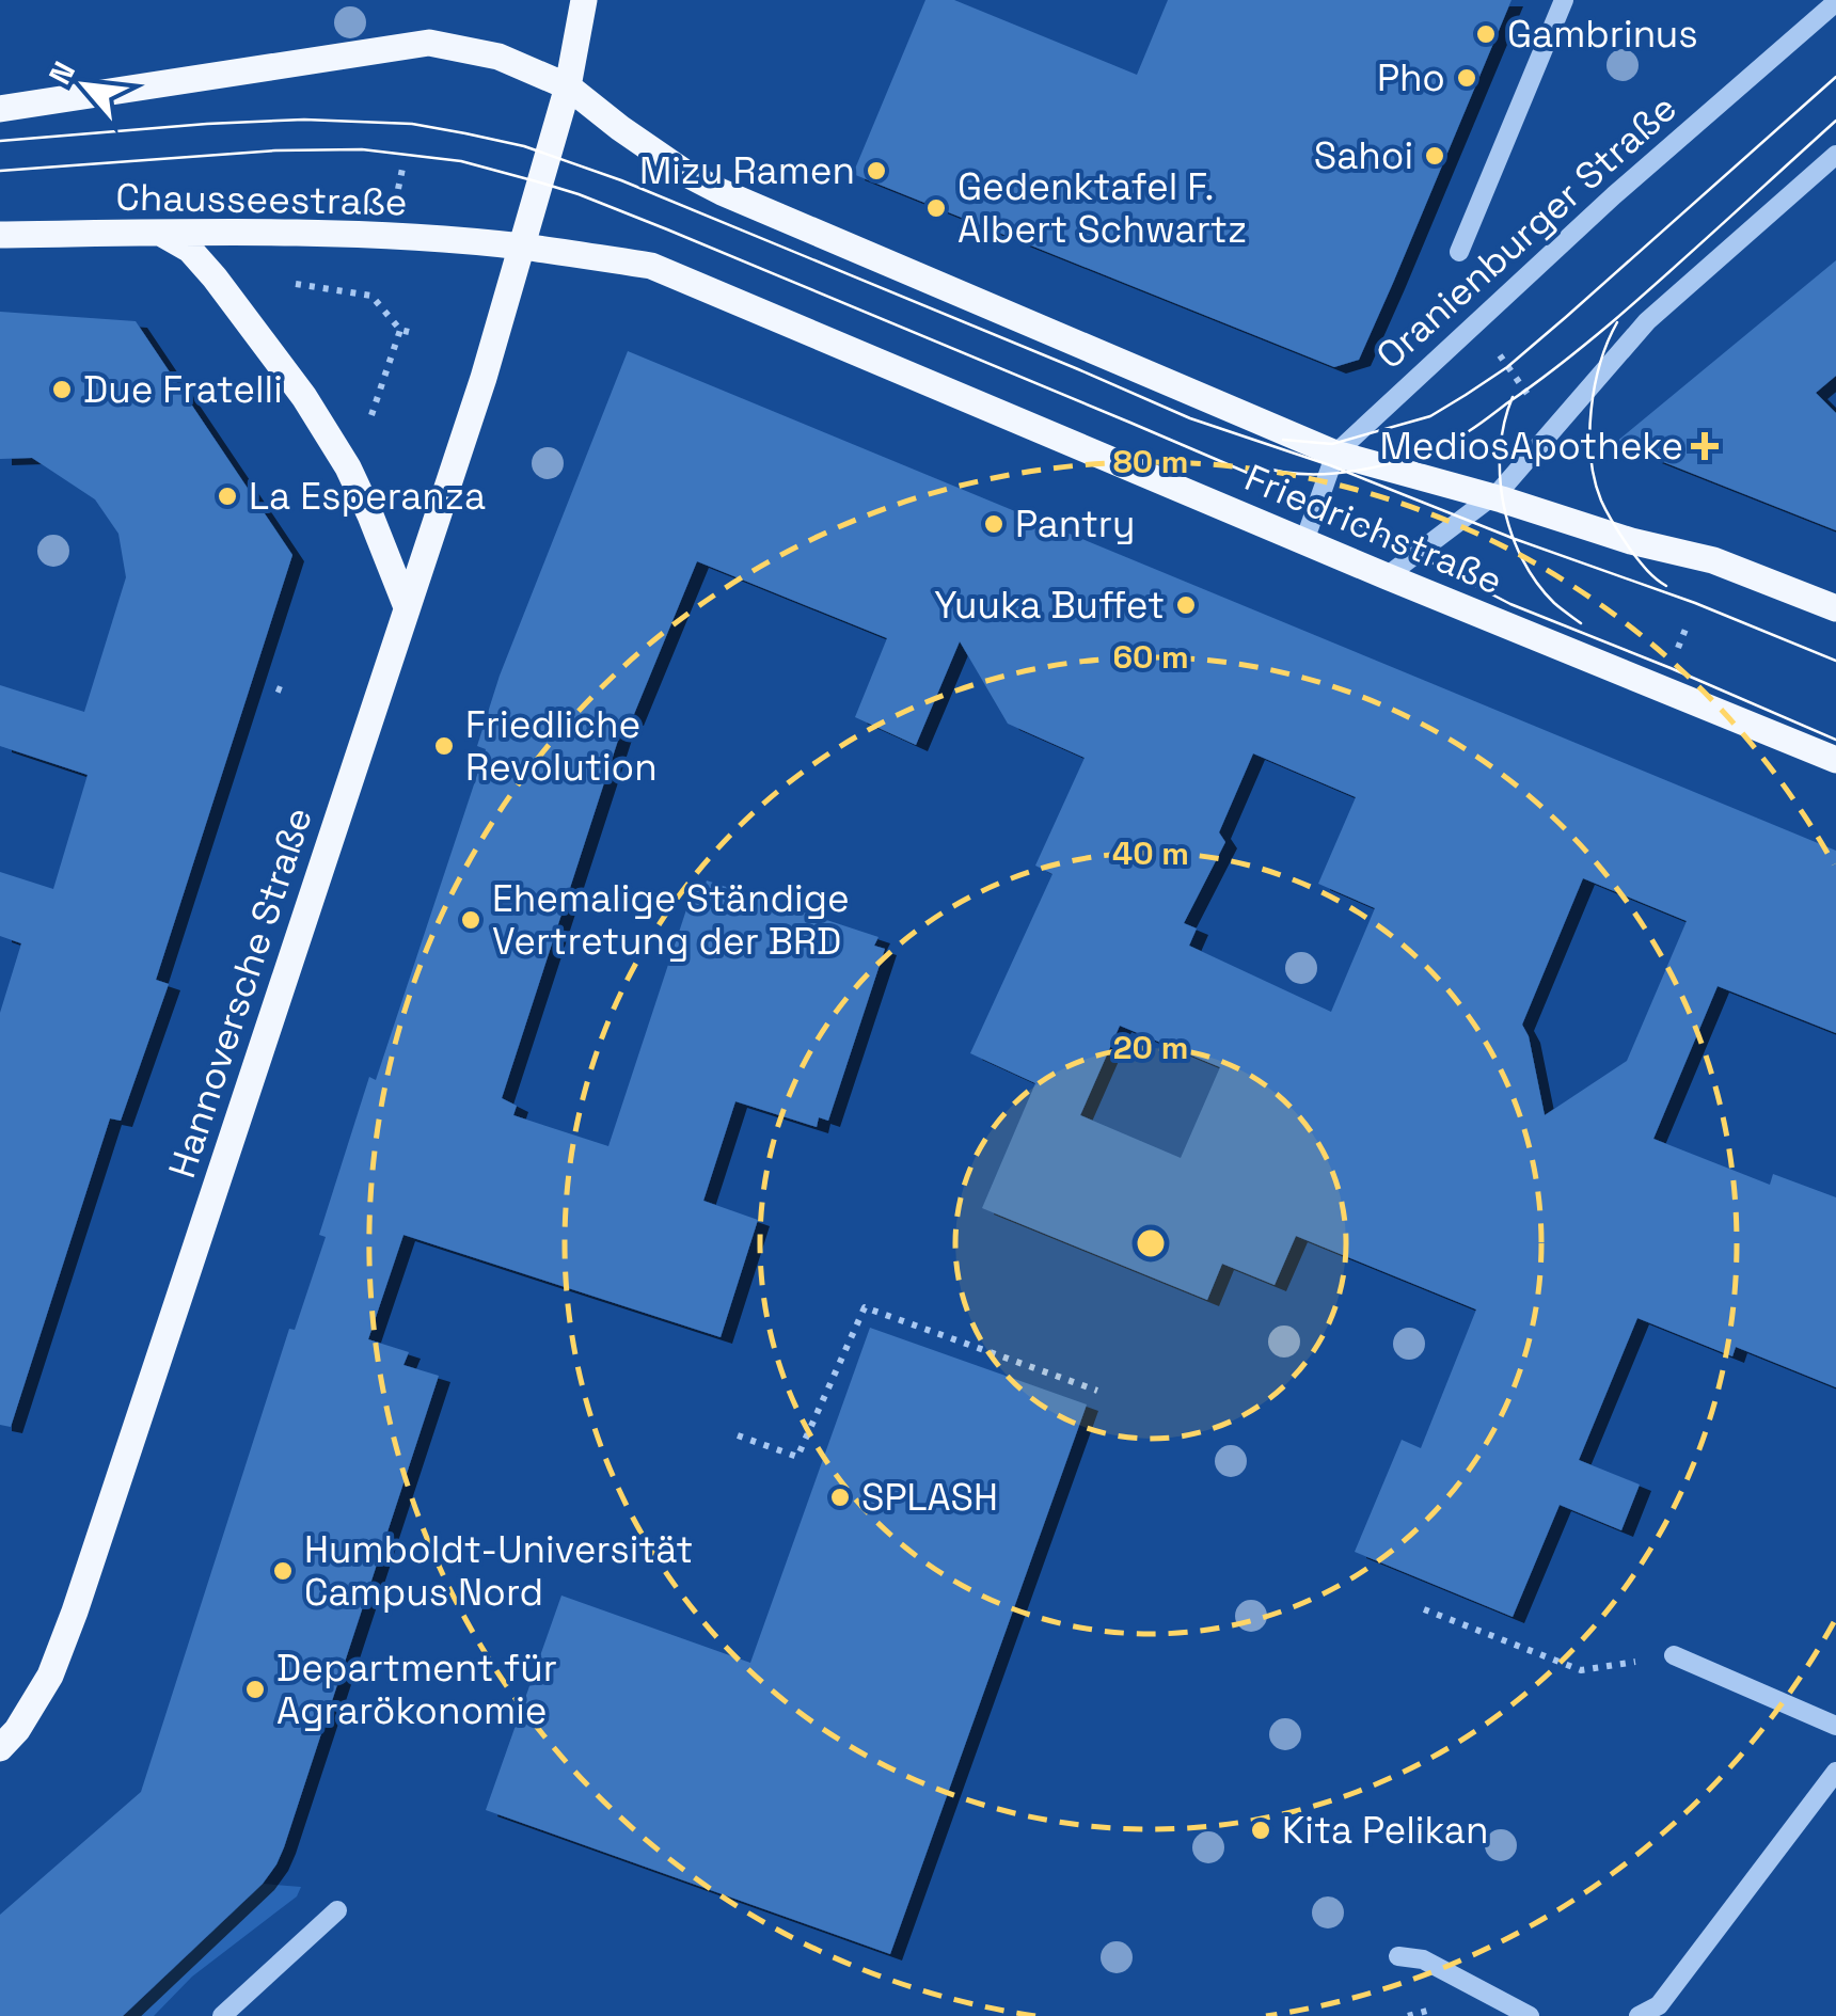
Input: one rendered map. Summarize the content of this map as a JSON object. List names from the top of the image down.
{
  "streets": {
    "main road": ["Chausseestraße", "Friedrichstraße", "Hannoversche Straße"],
    "street": ["Oranienburger Straße"]
  },
  "crossings": [
    ["Chausseestraße", "Friedrichstraße"],
    ["Chausseestraße", "Hannoversche Straße"],
    ["Oranienburger Straße", "Friedrichstraße"],
    ["Friedrichstraße", "Hannoversche Straße"]
  ],
  "places": {
    "other": [
      "Gambrinus",
      "Pho",
      "Sahoi",
      "Mizu Ramen",
      "Gedenktafel F. Albert Schwartz",
      "Due Fratelli",
      "La Esperanza",
      "Pantry",
      "Yuuka Buffet",
      "Friedliche Revolution",
      "Ehemalige Ständige Vertretung der BRD",
      "SPLASH",
      "Humboldt-Universität Campus Nord",
      "Department für Agrarökonomie",
      "Kita Pelikan"
    ],
    "health": ["MediosApotheke"]
  },
  "north": "top left",
  "rings": [
    "80 m",
    "60 m",
    "40 m",
    "20 m"
  ]
}
